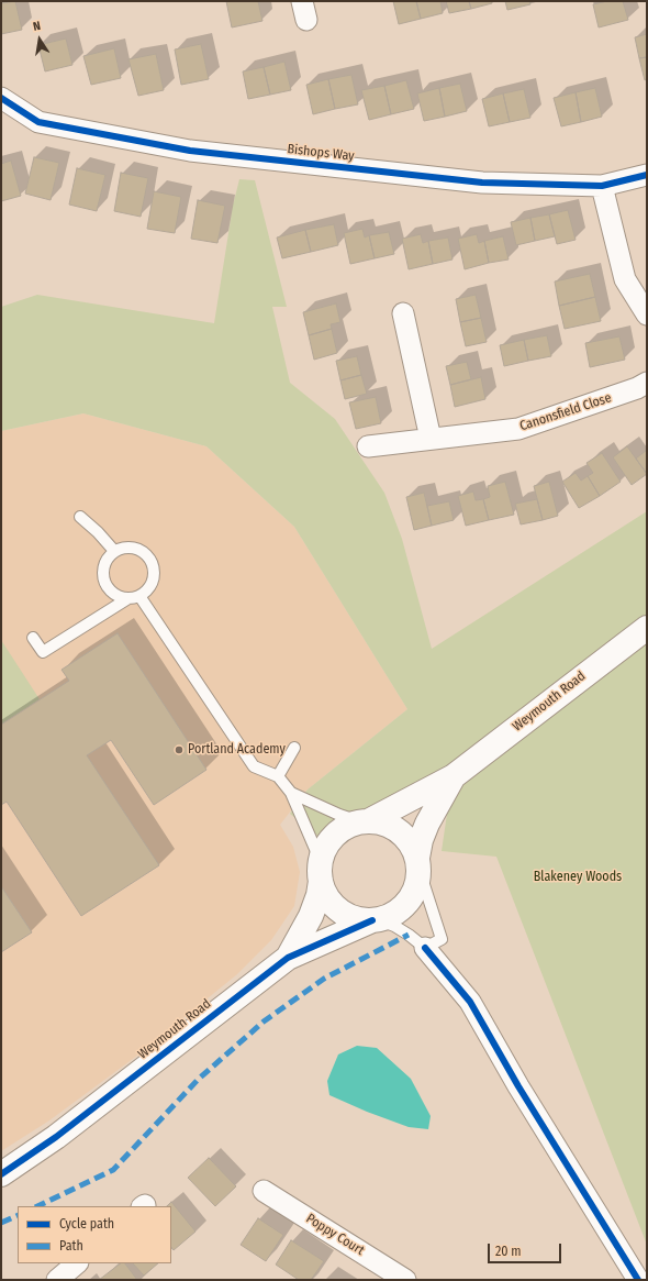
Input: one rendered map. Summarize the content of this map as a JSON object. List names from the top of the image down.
{
  "streets": {
    "street": [
      "Bishops Way",
      "Canonsfield Close",
      "Weymouth Road",
      "Poppy Court"
    ]
  },
  "parks": ["Blakeney Woods"],
  "places": ["Portland Academy"],
  "legend": ["Cycle path", "Path"],
  "scale_bar": "20 m",
  "north": "top"
}
